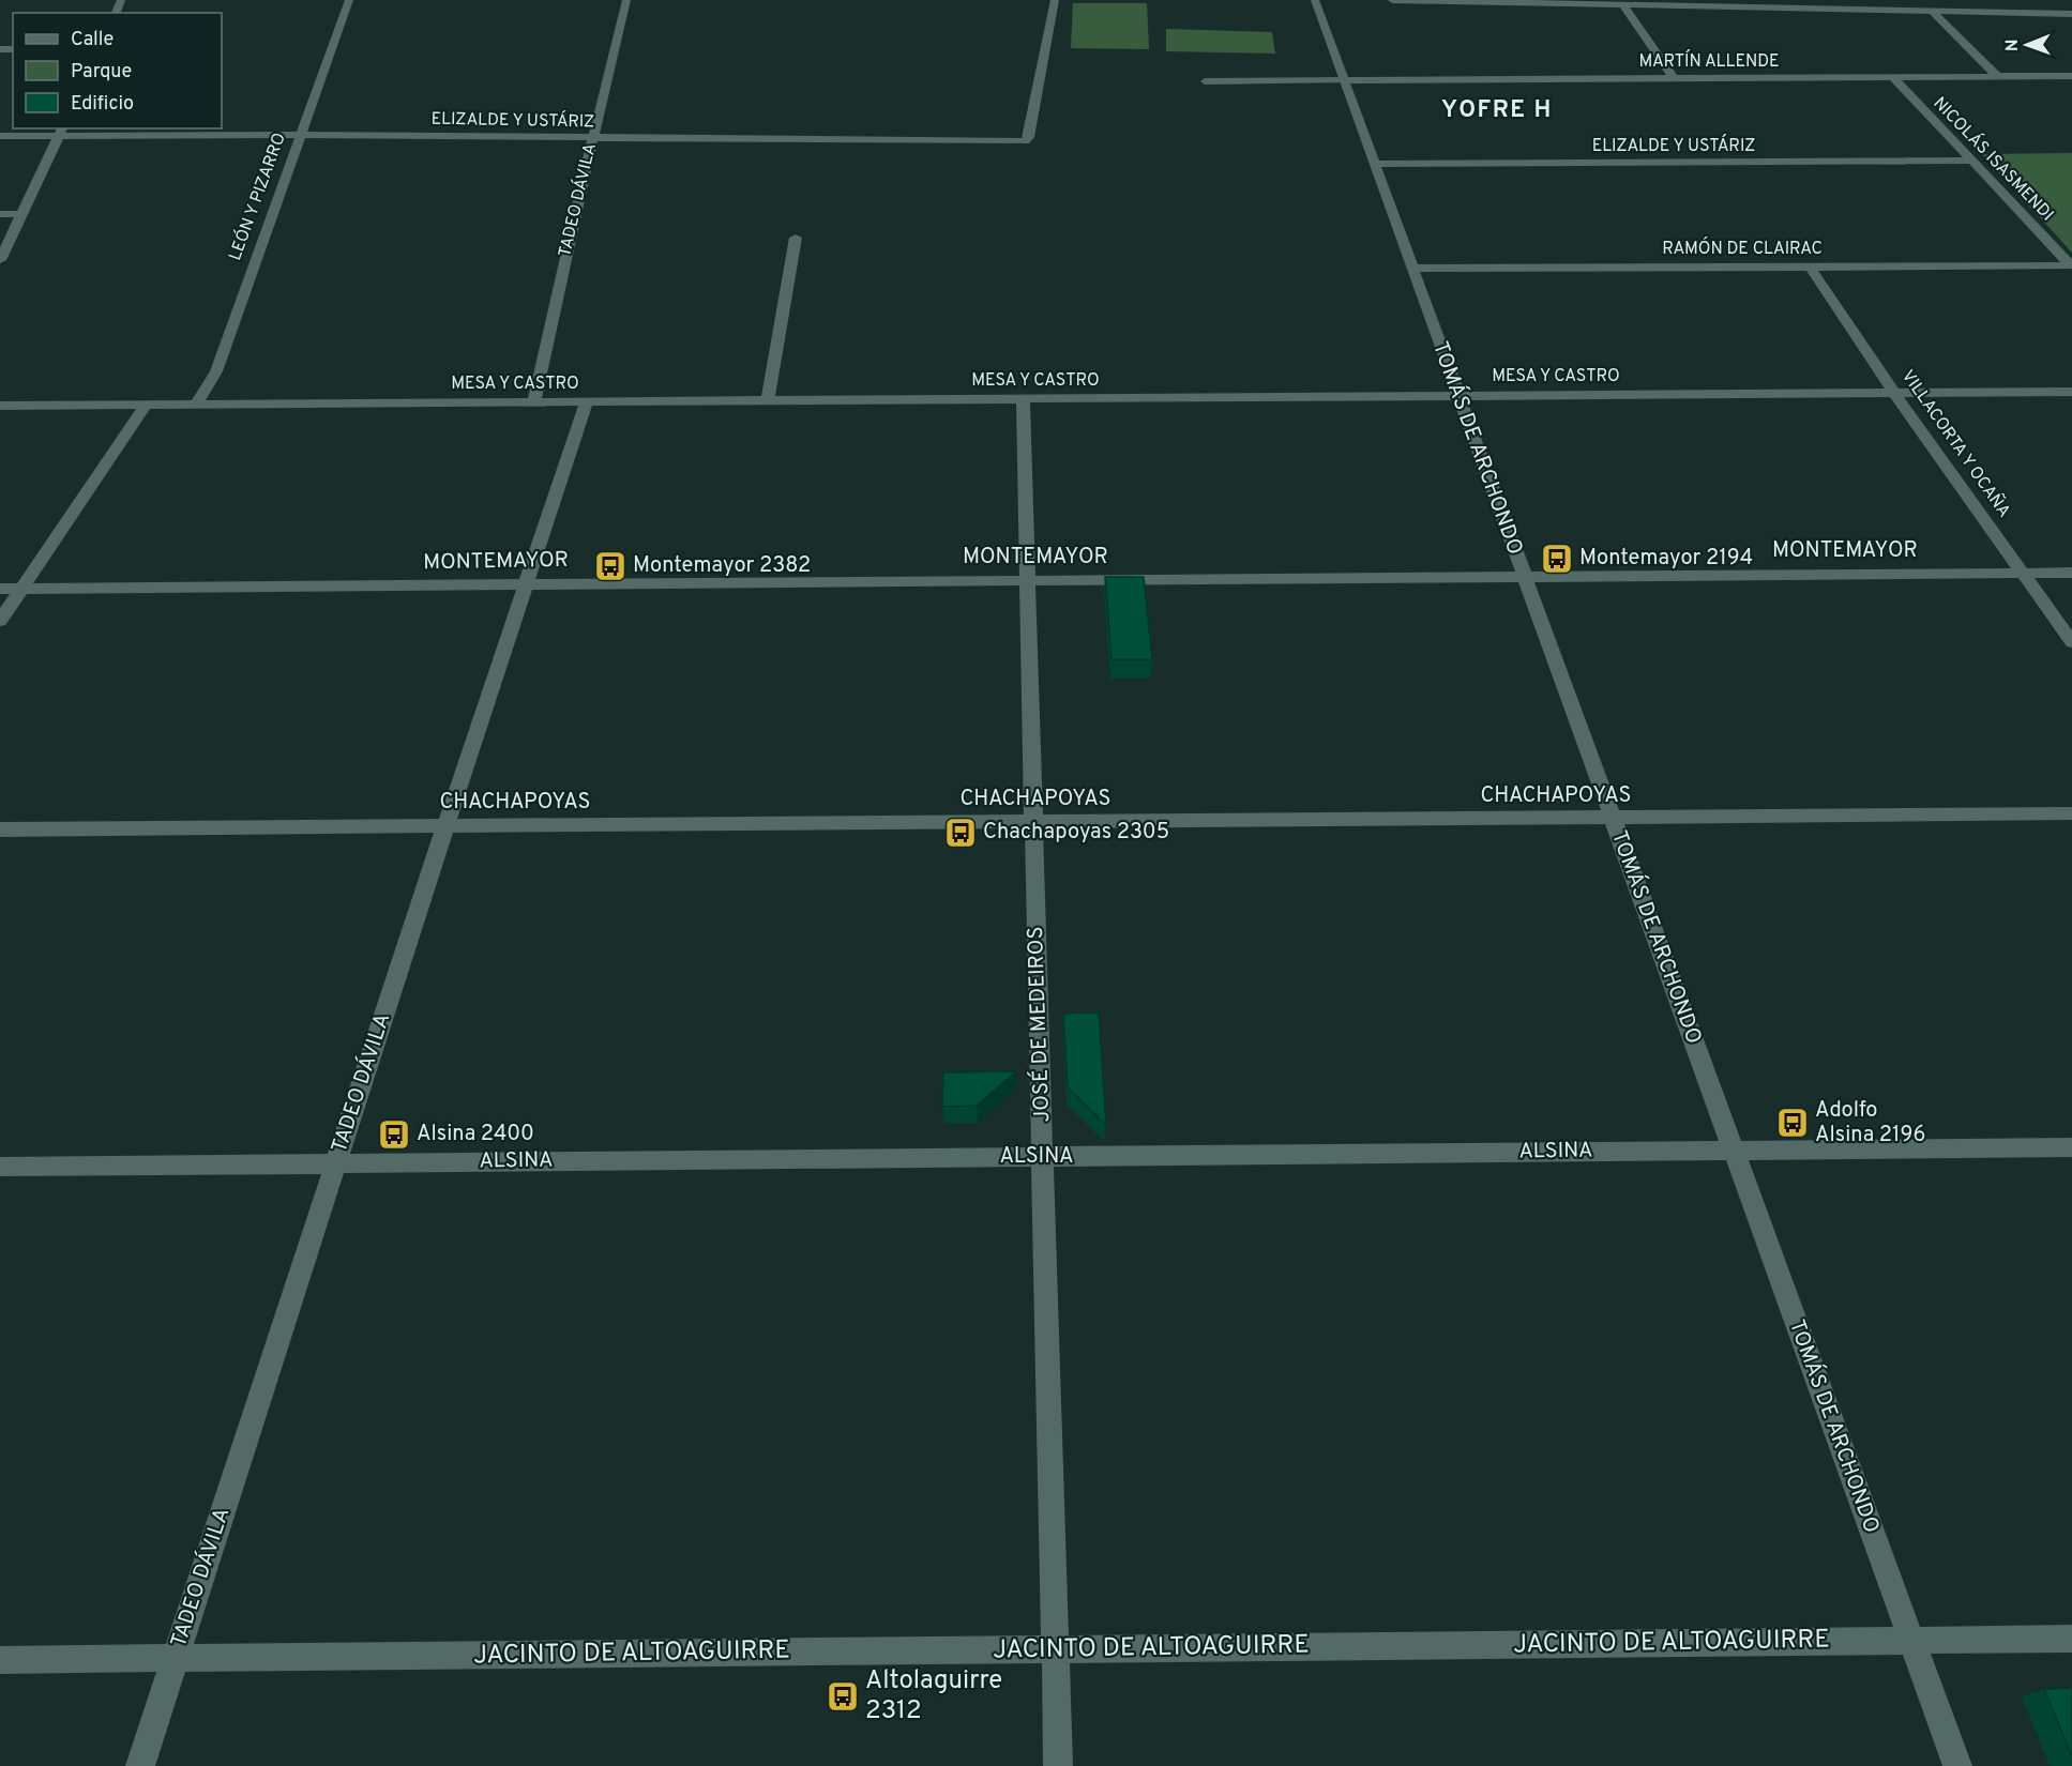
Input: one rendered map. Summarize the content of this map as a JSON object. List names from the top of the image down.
{
  "streets": {
    "street": [
      "MARTÍN ALLENDE",
      "ELIZALDE Y USTÁRIZ",
      "NICOLÁS ISASMENDI",
      "LEÓN Y PIZARRO",
      "TADEO DÁVILA",
      "RAMÓN DE CLAIRAC",
      "MESA Y CASTRO",
      "VILLACORTA Y OCAÑA",
      "TOMÁS DE ARCHONDO",
      "MONTEMAYOR",
      "CHACHAPOYAS",
      "JOSÉ DE MEDEIROS",
      "ALSINA",
      "JACINTO DE ALTOAGUIRRE"
    ]
  },
  "crossings": [
    ["MARTÍN ALLENDE", "NICOLÁS ISASMENDI"],
    ["MARTÍN ALLENDE", "TOMÁS DE ARCHONDO"],
    ["ELIZALDE Y USTÁRIZ", "NICOLÁS ISASMENDI"],
    ["ELIZALDE Y USTÁRIZ", "LEÓN Y PIZARRO"],
    ["ELIZALDE Y USTÁRIZ", "TADEO DÁVILA"],
    ["ELIZALDE Y USTÁRIZ", "TOMÁS DE ARCHONDO"],
    ["NICOLÁS ISASMENDI", "RAMÓN DE CLAIRAC"],
    ["LEÓN Y PIZARRO", "MESA Y CASTRO"],
    ["TADEO DÁVILA", "MESA Y CASTRO"],
    ["TADEO DÁVILA", "MONTEMAYOR"],
    ["TADEO DÁVILA", "CHACHAPOYAS"],
    ["TADEO DÁVILA", "ALSINA"],
    ["TADEO DÁVILA", "JACINTO DE ALTOAGUIRRE"],
    ["RAMÓN DE CLAIRAC", "VILLACORTA Y OCAÑA"],
    ["RAMÓN DE CLAIRAC", "TOMÁS DE ARCHONDO"],
    ["MESA Y CASTRO", "VILLACORTA Y OCAÑA"],
    ["MESA Y CASTRO", "TOMÁS DE ARCHONDO"],
    ["MESA Y CASTRO", "JOSÉ DE MEDEIROS"],
    ["VILLACORTA Y OCAÑA", "MONTEMAYOR"],
    ["TOMÁS DE ARCHONDO", "MONTEMAYOR"],
    ["TOMÁS DE ARCHONDO", "CHACHAPOYAS"],
    ["TOMÁS DE ARCHONDO", "ALSINA"],
    ["TOMÁS DE ARCHONDO", "JACINTO DE ALTOAGUIRRE"],
    ["MONTEMAYOR", "JOSÉ DE MEDEIROS"],
    ["CHACHAPOYAS", "JOSÉ DE MEDEIROS"],
    ["JOSÉ DE MEDEIROS", "ALSINA"],
    ["JOSÉ DE MEDEIROS", "JACINTO DE ALTOAGUIRRE"]
  ],
  "districts": ["YOFRE H"],
  "places": {
    "bus stop": [
      "Montemayor 2194",
      "Montemayor 2382",
      "Chachapoyas 2305",
      "Adolfo Alsina 2196",
      "Alsina 2400",
      "Altolaguirre 2312"
    ]
  },
  "legend": ["Calle", "Parque", "Edificio"],
  "north": "left"
}
